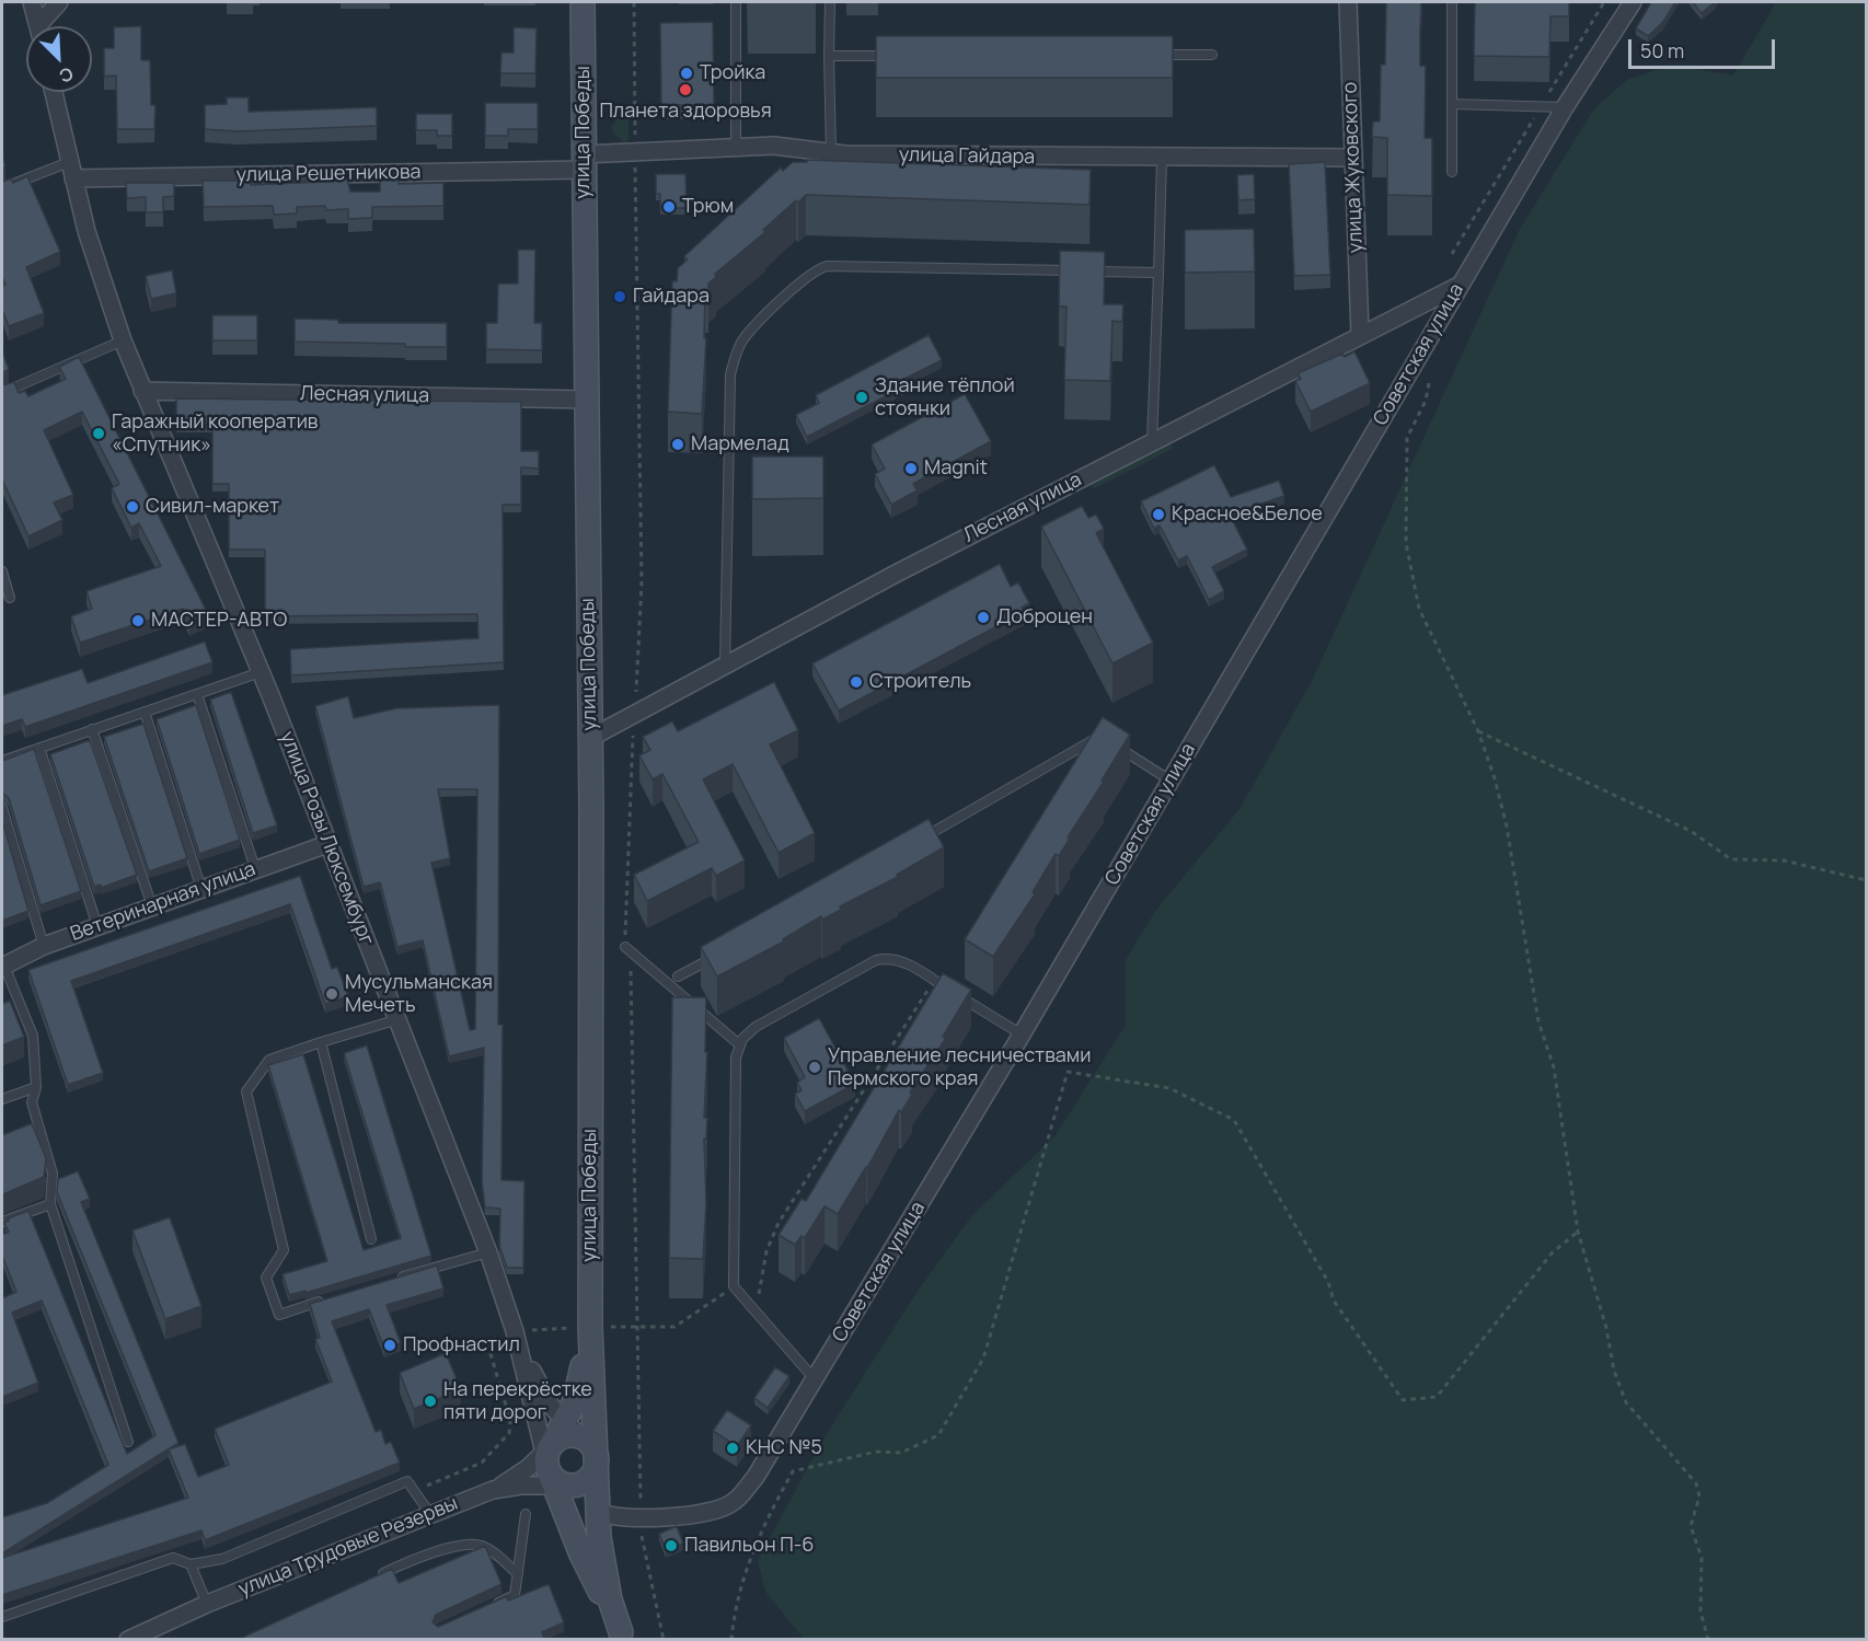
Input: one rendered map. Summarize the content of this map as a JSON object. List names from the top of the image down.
{
  "streets": {
    "street": [
      "улица Победы",
      "улица Гайдара",
      "улица Жуковского",
      "улица Решетникова",
      "Советская улица",
      "Лесная улица",
      "улица Розы Люксембург",
      "Ветеринарная улица",
      "улица Трудовые Резервы"
    ]
  },
  "crossings": [
    ["улица Победы", "улица Гайдара"],
    ["улица Победы", "улица Решетникова"],
    ["улица Победы", "Лесная улица"],
    ["улица Победы", "улица Розы Люксембург"],
    ["улица Гайдара", "улица Жуковского"],
    ["улица Гайдара", "улица Решетникова"],
    ["улица Жуковского", "Лесная улица"],
    ["улица Решетникова", "улица Розы Люксембург"],
    ["Советская улица", "Лесная улица"],
    ["Советская улица", "улица Розы Люксембург"],
    ["Лесная улица", "улица Розы Люксембург"],
    ["улица Розы Люксембург", "Ветеринарная улица"],
    ["улица Розы Люксембург", "улица Трудовые Резервы"]
  ],
  "places": [
    "Тройка",
    "Планета здоровья",
    "Трюм",
    "Гайдара",
    "Здание тёплой стоянки",
    "Гаражный кооператив «Спутник»",
    "Мармелад",
    "Magnit",
    "Сивил-маркет",
    "Красное&Белое",
    "Доброцен",
    "МАСТЕР-АВТО",
    "Строитель",
    "Мусульманская Мечеть",
    "Управление лесничествами Пермского края",
    "Профнастил",
    "На перекрёстке пяти дорог",
    "КНС №5",
    "Павильон П-6"
  ],
  "scale_bar": "50 m",
  "north": "bottom right"
}
